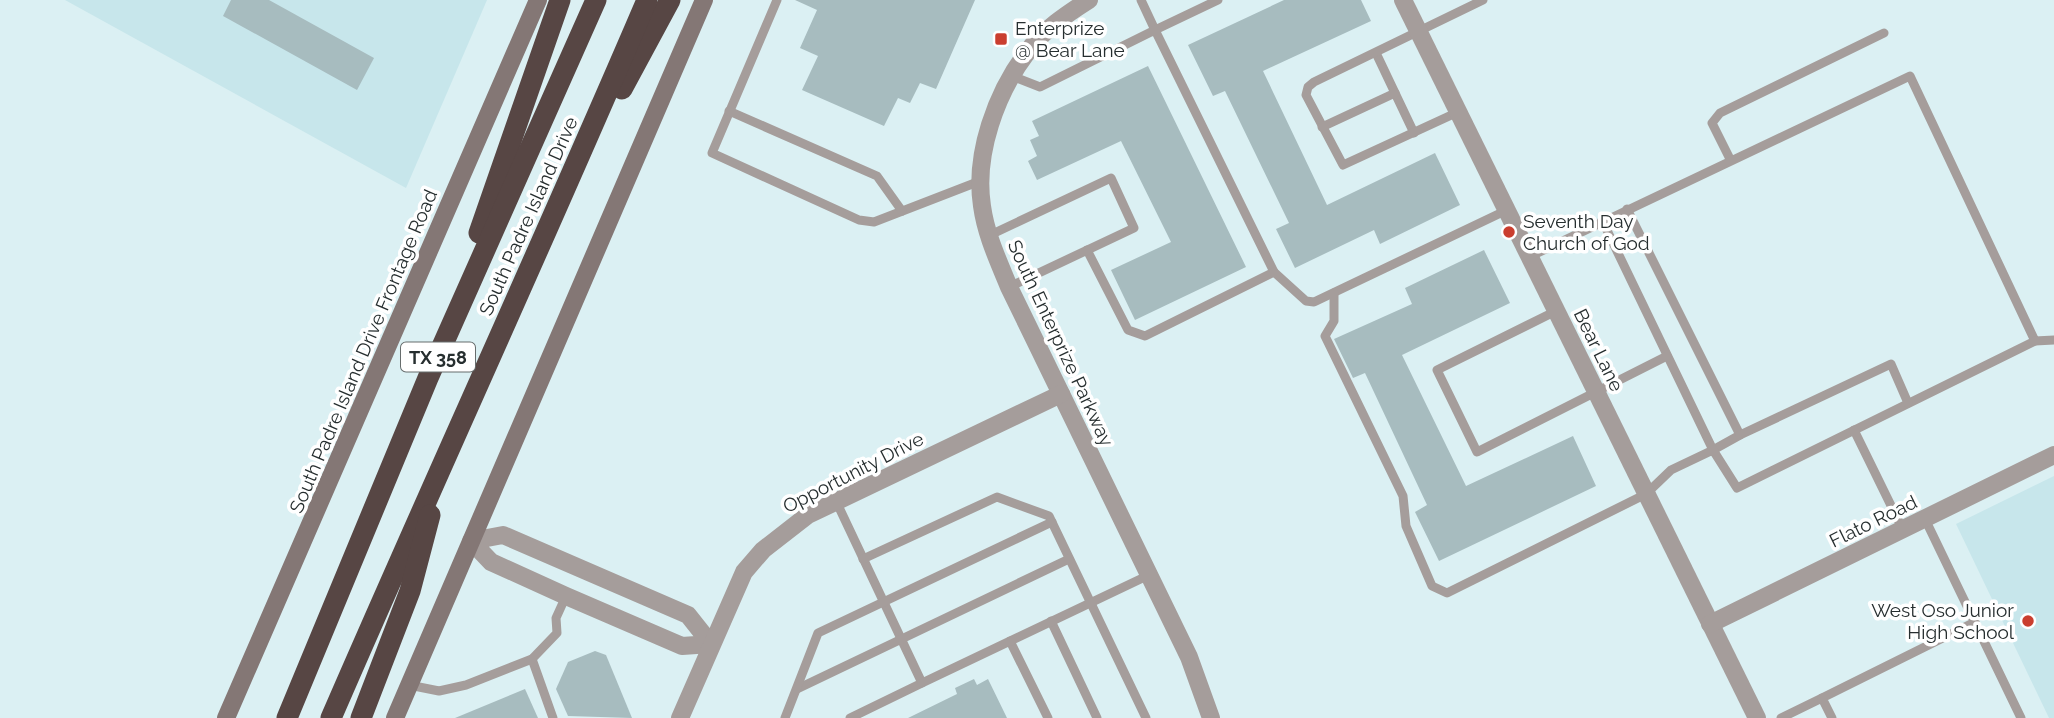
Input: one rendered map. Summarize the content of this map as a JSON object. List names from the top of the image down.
{
  "streets": {
    "highway": ["South Padre Island Drive", "TX 358"],
    "main road": ["South Padre Island Drive Frontage Road"],
    "street": [
      "South Enterprize Parkway",
      "Bear Lane",
      "Opportunity Drive",
      "Flato Road"
    ]
  },
  "crossings": [
    ["South Enterprize Parkway", "Opportunity Drive"],
    ["Bear Lane", "Flato Road"]
  ],
  "places": {
    "transit": ["Enterprize @ Bear Lane"],
    "other": ["Seventh Day Church of God", "West Oso Junior High School"]
  }
}
